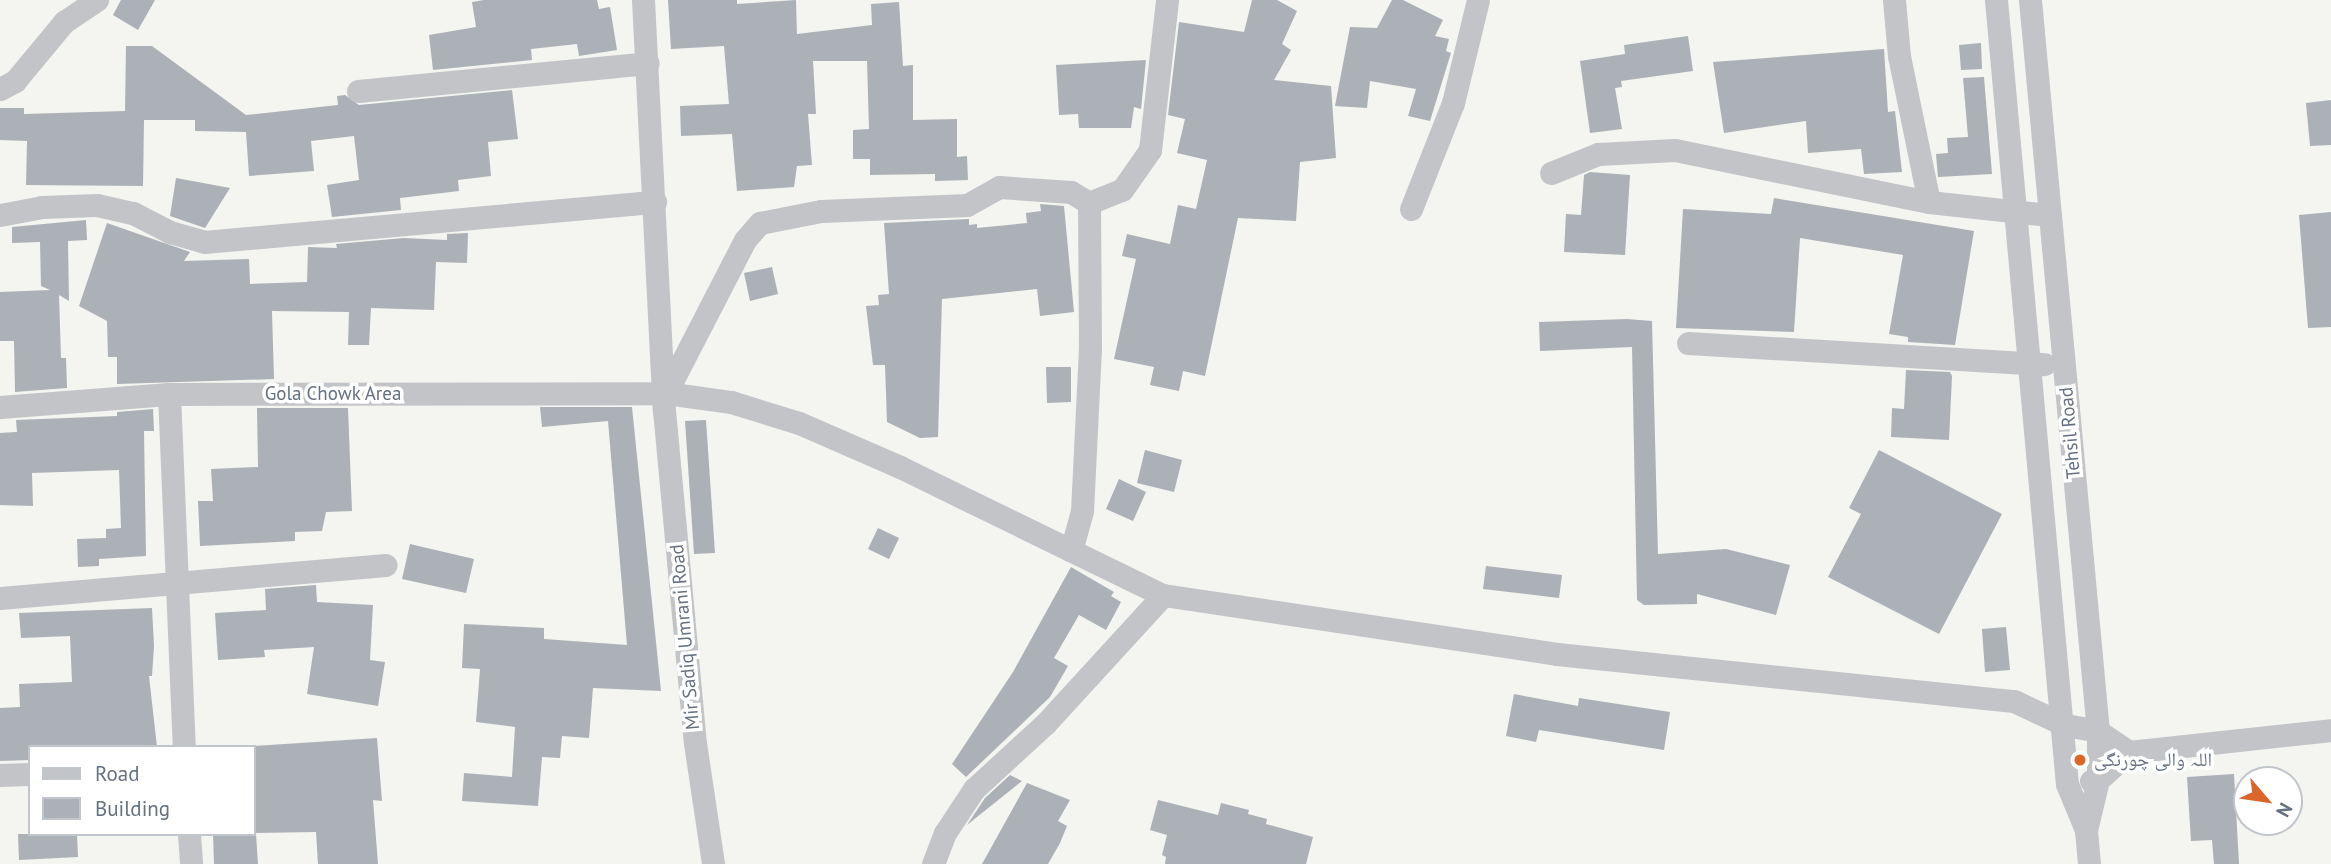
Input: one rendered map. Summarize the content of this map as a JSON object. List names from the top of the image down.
{
  "streets": {
    "street": ["Gola Chowk Area", "Tehsil Road", "Mir Sadiq Umrani Road"]
  },
  "crossings": [
    ["Gola Chowk Area", "Tehsil Road"],
    ["Gola Chowk Area", "Mir Sadiq Umrani Road"]
  ],
  "places": ["اللہ والی چورنگی"],
  "legend": ["Road", "Building"],
  "north": "bottom right"
}
